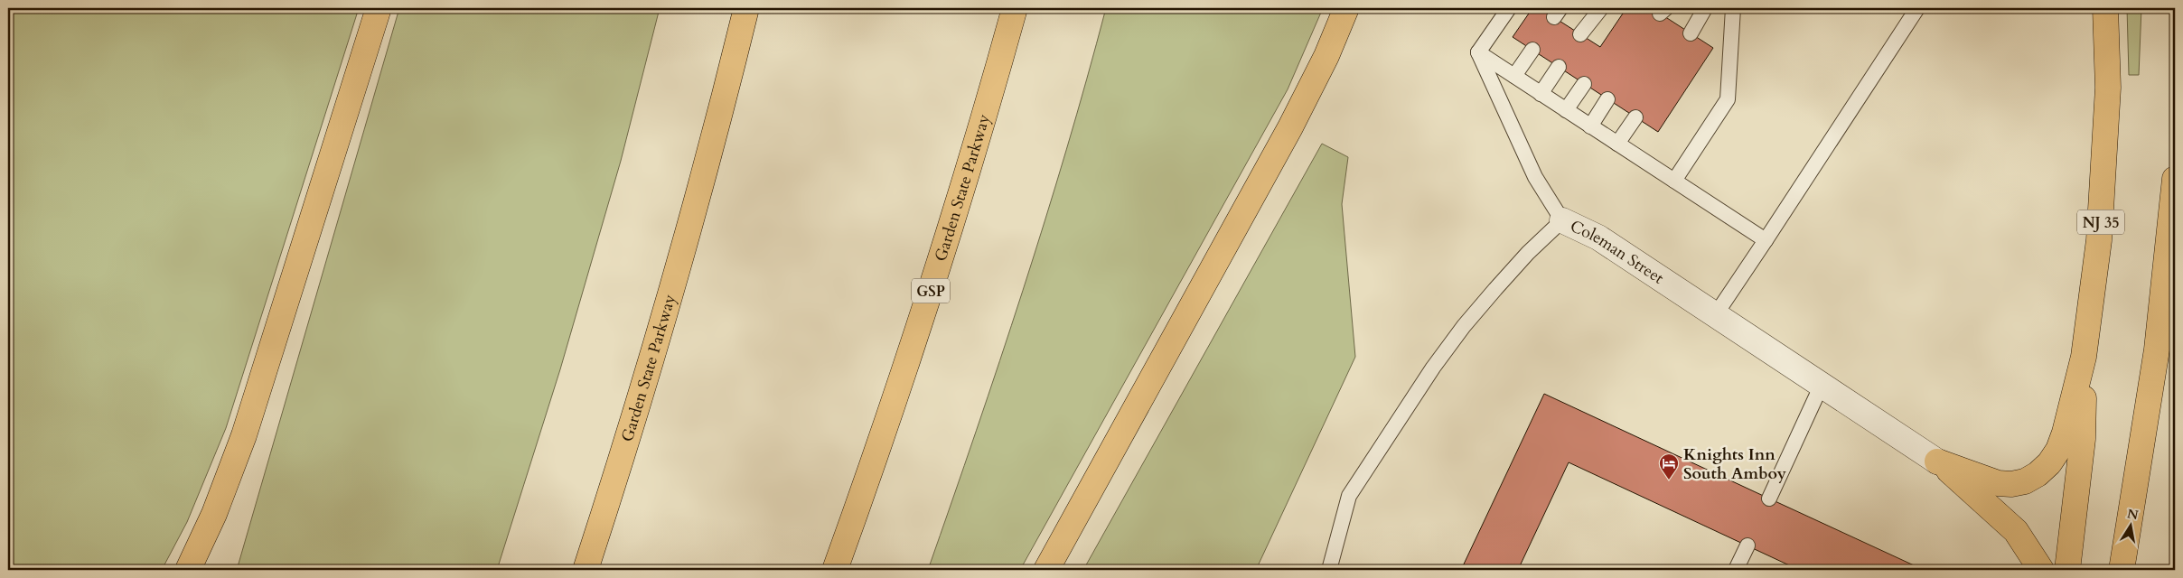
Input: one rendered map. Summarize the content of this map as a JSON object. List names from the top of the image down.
{
  "streets": {
    "highway": ["Garden State Parkway", "NJ 35", "GSP"],
    "street": ["Coleman Street"]
  },
  "places": {
    "hotel": ["Knights Inn South Amboy"]
  },
  "north": "top"
}
